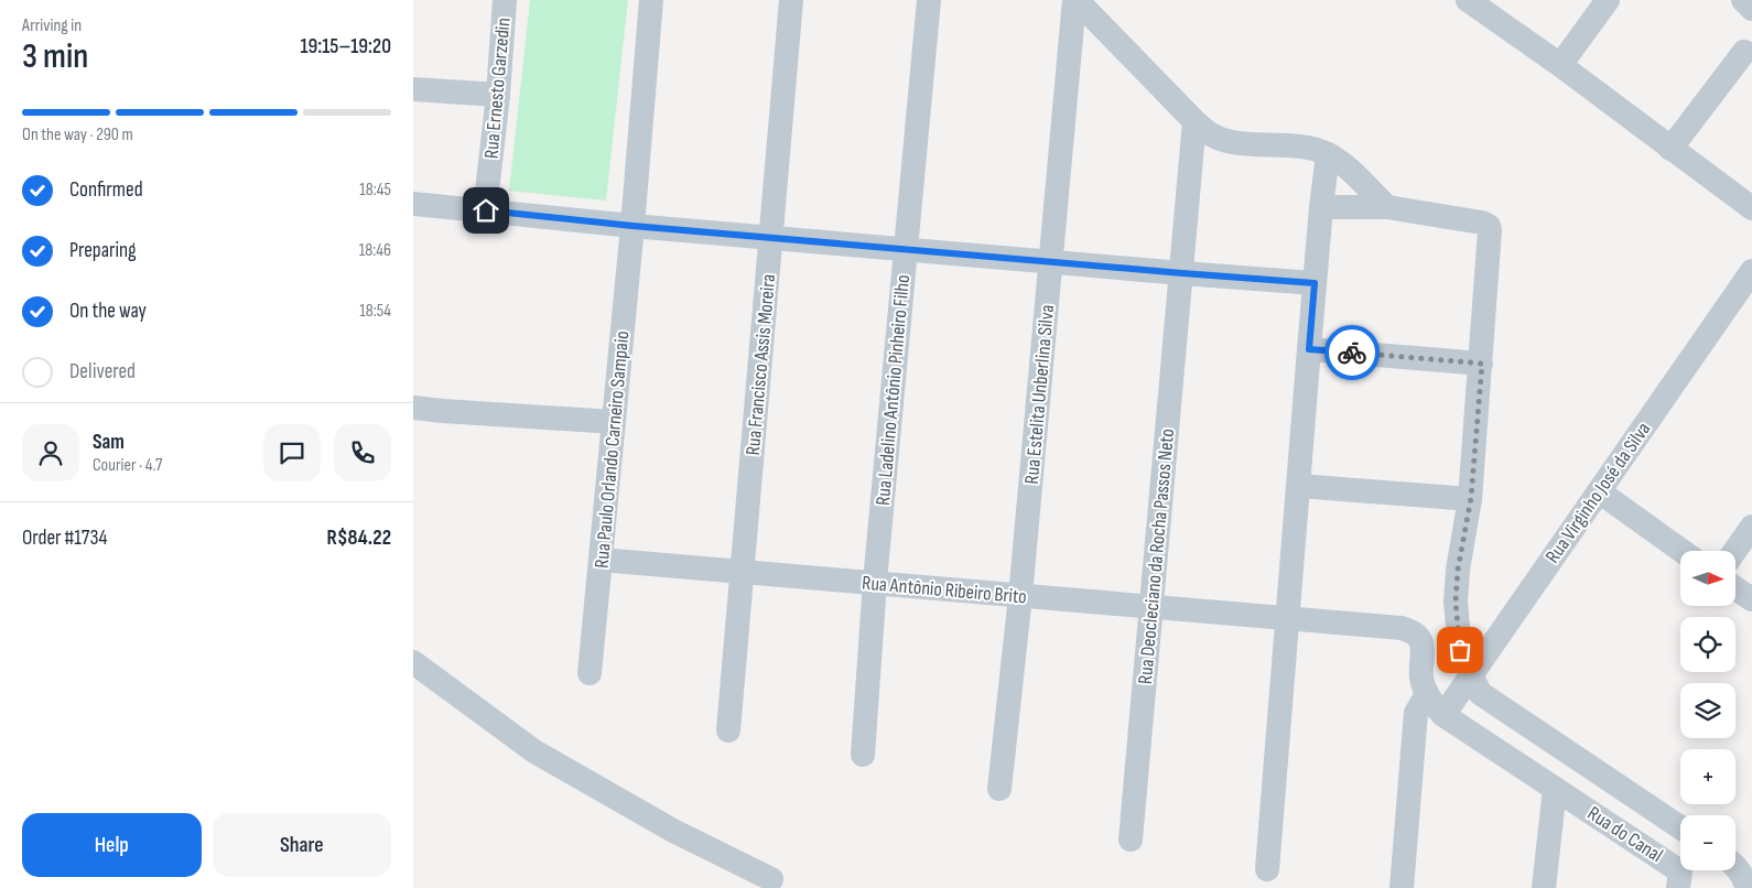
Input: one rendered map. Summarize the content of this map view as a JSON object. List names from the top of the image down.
{
  "streets": {
    "street": [
      "Rua Ernesto Garzedin",
      "Rua Francisco Assis Moreira",
      "Rua Ladelino Antônio Pinheiro Filho",
      "Rua Estelita Unberlina Silva",
      "Rua Paulo Orlando Carneiro Sampaio",
      "Rua Virginho José da Silva",
      "Rua Deocleciano da Rocha Passos Neto",
      "Rua Antônio Ribeiro Brito",
      "Rua do Canal"
    ]
  },
  "crossings": [
    ["Rua Francisco Assis Moreira", "Rua Antônio Ribeiro Brito"],
    ["Rua Ladelino Antônio Pinheiro Filho", "Rua Antônio Ribeiro Brito"],
    ["Rua Estelita Unberlina Silva", "Rua Antônio Ribeiro Brito"],
    ["Rua Paulo Orlando Carneiro Sampaio", "Rua Antônio Ribeiro Brito"],
    ["Rua Virginho José da Silva", "Rua Antônio Ribeiro Brito"],
    ["Rua Virginho José da Silva", "Rua do Canal"],
    ["Rua Deocleciano da Rocha Passos Neto", "Rua Antônio Ribeiro Brito"],
    ["Rua Antônio Ribeiro Brito", "Rua do Canal"]
  ],
  "north": "right",
  "page": {
    "heading": ["3 min", "Arriving in", "19:15–19:20"],
    "panel": [
      "Sam",
      "Courier · 4.7",
      "Order #1734",
      "R$84.22"
    ],
    "bar": "On the way · 290 m",
    "list": [
      ["Confirmed", "18:45"],
      ["Preparing", "18:46"],
      ["On the way", "18:54"],
      "Delivered"
    ],
    "map_buttons": ["+", "−"],
    "buttons": ["Help", "Share"]
  }
}
